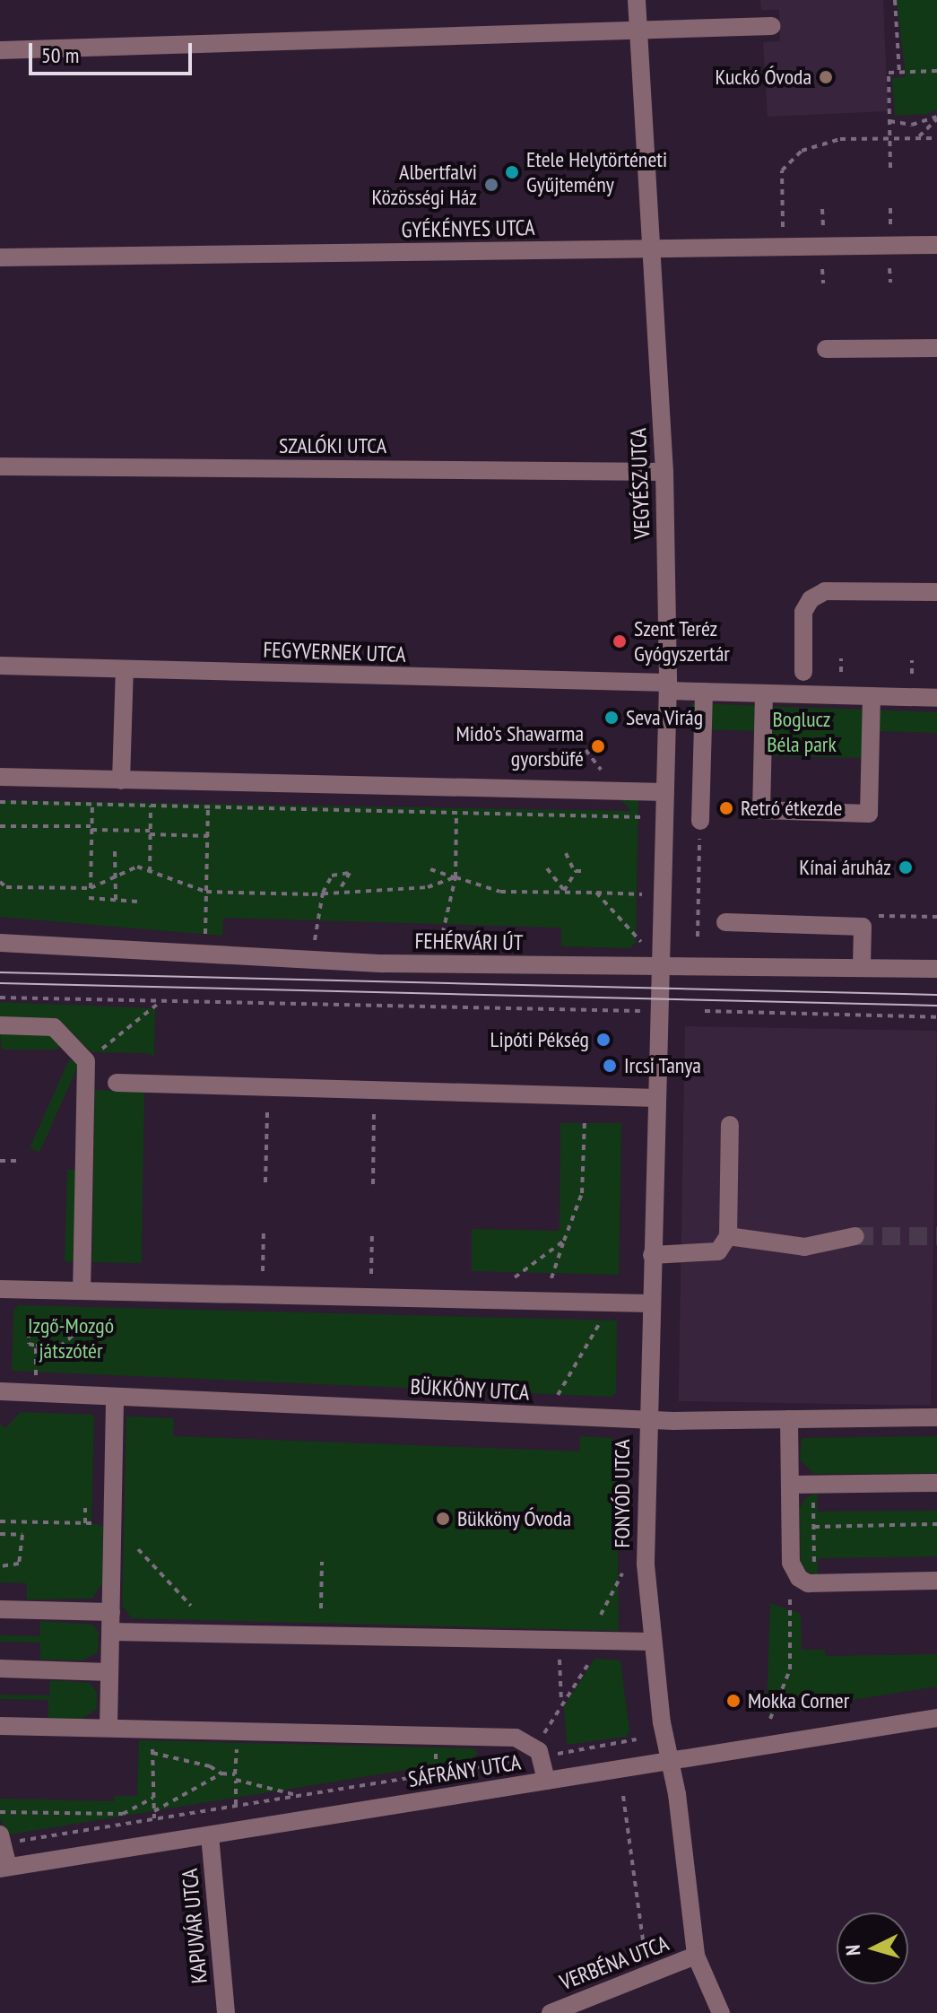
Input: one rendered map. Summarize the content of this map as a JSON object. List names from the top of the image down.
{
  "streets": {
    "street": [
      "GYÉKÉNYES UTCA",
      "SZALÓKI UTCA",
      "VEGYÉSZ UTCA",
      "FEGYVERNEK UTCA",
      "FEHÉRVÁRI ÚT",
      "BÜKKÖNY UTCA",
      "FONYÓD UTCA",
      "SÁFRÁNY UTCA",
      "KAPUVÁR UTCA",
      "VERBÉNA UTCA"
    ]
  },
  "crossings": [
    ["GYÉKÉNYES UTCA", "VEGYÉSZ UTCA"],
    ["SZALÓKI UTCA", "VEGYÉSZ UTCA"],
    ["VEGYÉSZ UTCA", "FEGYVERNEK UTCA"],
    ["VEGYÉSZ UTCA", "FEHÉRVÁRI ÚT"],
    ["VEGYÉSZ UTCA", "FONYÓD UTCA"],
    ["FEHÉRVÁRI ÚT", "FONYÓD UTCA"],
    ["BÜKKÖNY UTCA", "FONYÓD UTCA"],
    ["FONYÓD UTCA", "SÁFRÁNY UTCA"],
    ["FONYÓD UTCA", "VERBÉNA UTCA"],
    ["SÁFRÁNY UTCA", "KAPUVÁR UTCA"]
  ],
  "parks": ["Boglucz Béla park", "Izgő-Mozgó játszótér"],
  "places": [
    "Kuckó Óvoda",
    "Etele Helytörténeti Gyűjtemény",
    "Albertfalvi Közösségi Ház",
    "Szent Teréz Gyógyszertár",
    "Seva Virág",
    "Mido's Shawarma gyorsbüfé",
    "Retró étkezde",
    "Kínai áruház",
    "Lipóti Pékség",
    "Ircsi Tanya",
    "Bükköny Óvoda",
    "Mokka Corner"
  ],
  "scale_bar": "50 m",
  "north": "left"
}
